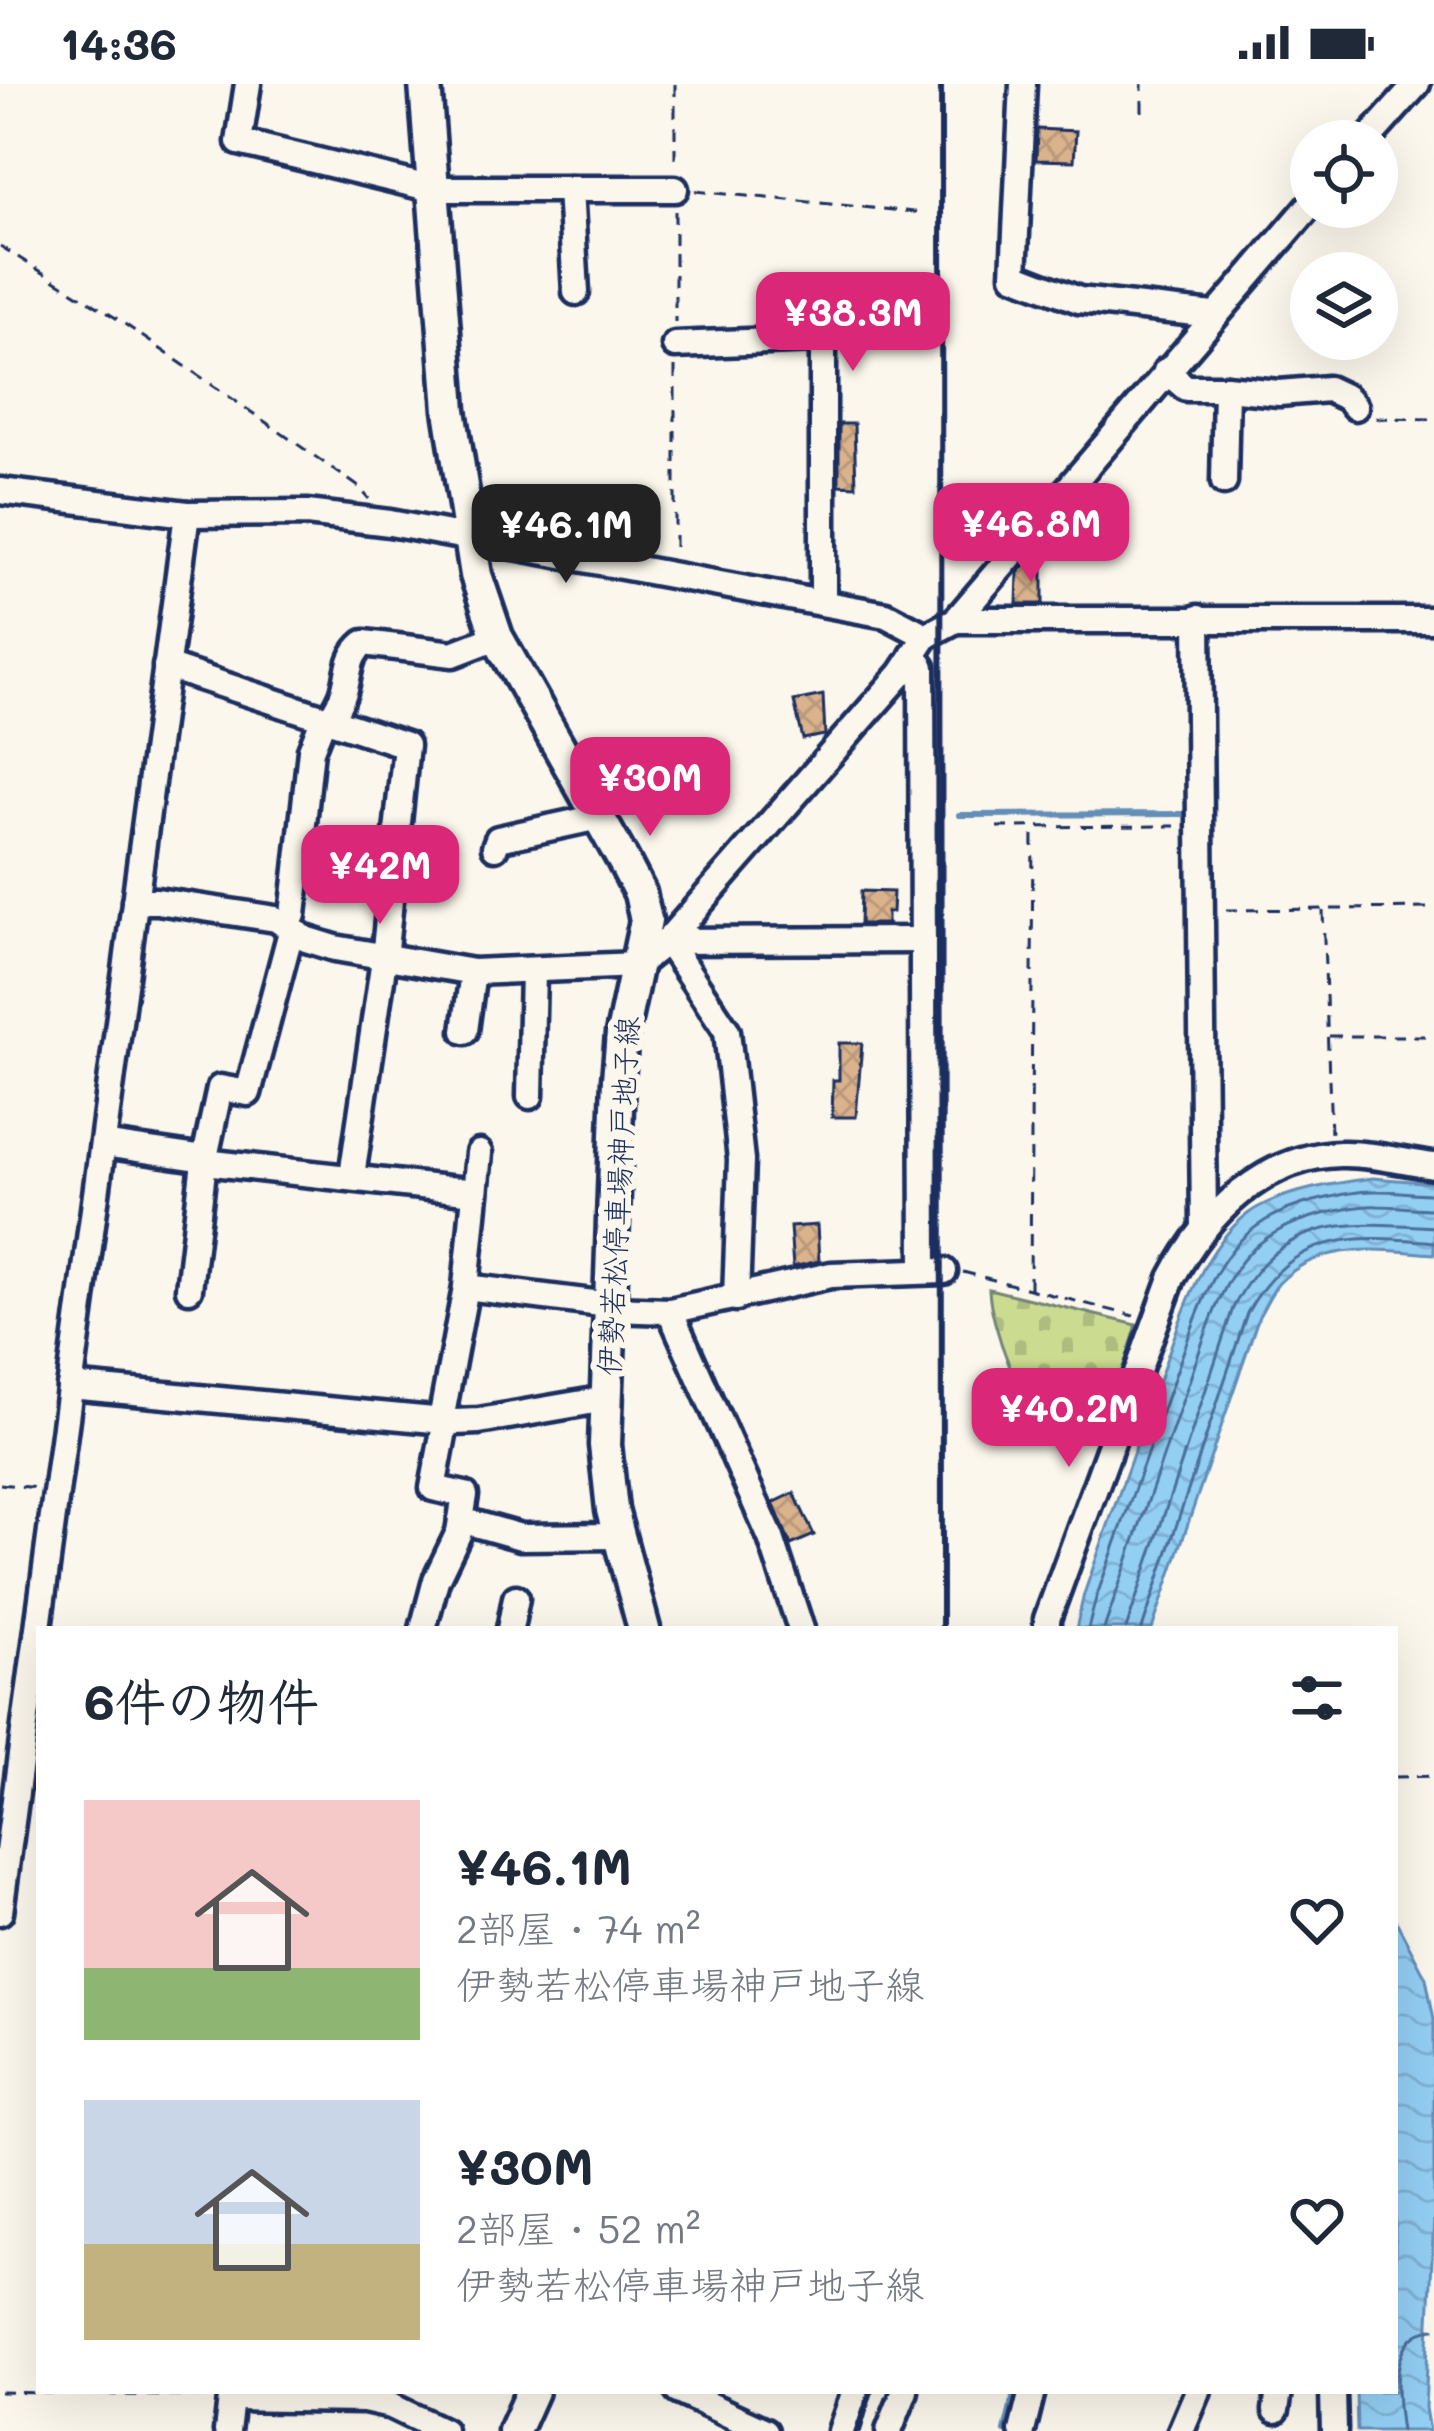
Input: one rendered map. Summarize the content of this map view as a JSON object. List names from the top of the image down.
{
  "streets": {
    "main road": ["伊勢若松停車場神戸地子線"]
  },
  "page": {
    "status": "14:36",
    "price": [
      "¥38.3M",
      "¥46.8M",
      "¥46.1M",
      "¥30M",
      "¥42M",
      "¥40.2M"
    ],
    "heading": "6件の物件",
    "list": [
      {
        "name": "¥46.1M",
        "note": "2部屋 · 74 m² · 伊勢若松停車場神戸地子線"
      },
      {
        "name": "¥30M",
        "note": "2部屋 · 52 m² · 伊勢若松停車場神戸地子線"
      }
    ]
  }
}
